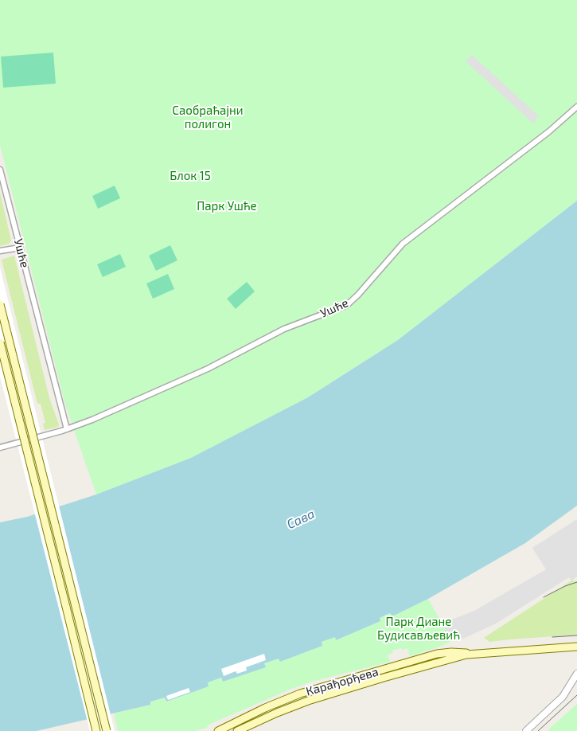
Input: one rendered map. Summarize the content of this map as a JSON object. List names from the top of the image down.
{
  "streets": {
    "main road": ["Карађорђева"],
    "street": ["Ушће"]
  },
  "water": ["Сава"],
  "parks": [
    "Саобраћајни полигон",
    "Блок 15",
    "Парк Ушће",
    "Парк Диане Будисављевић"
  ]
}
